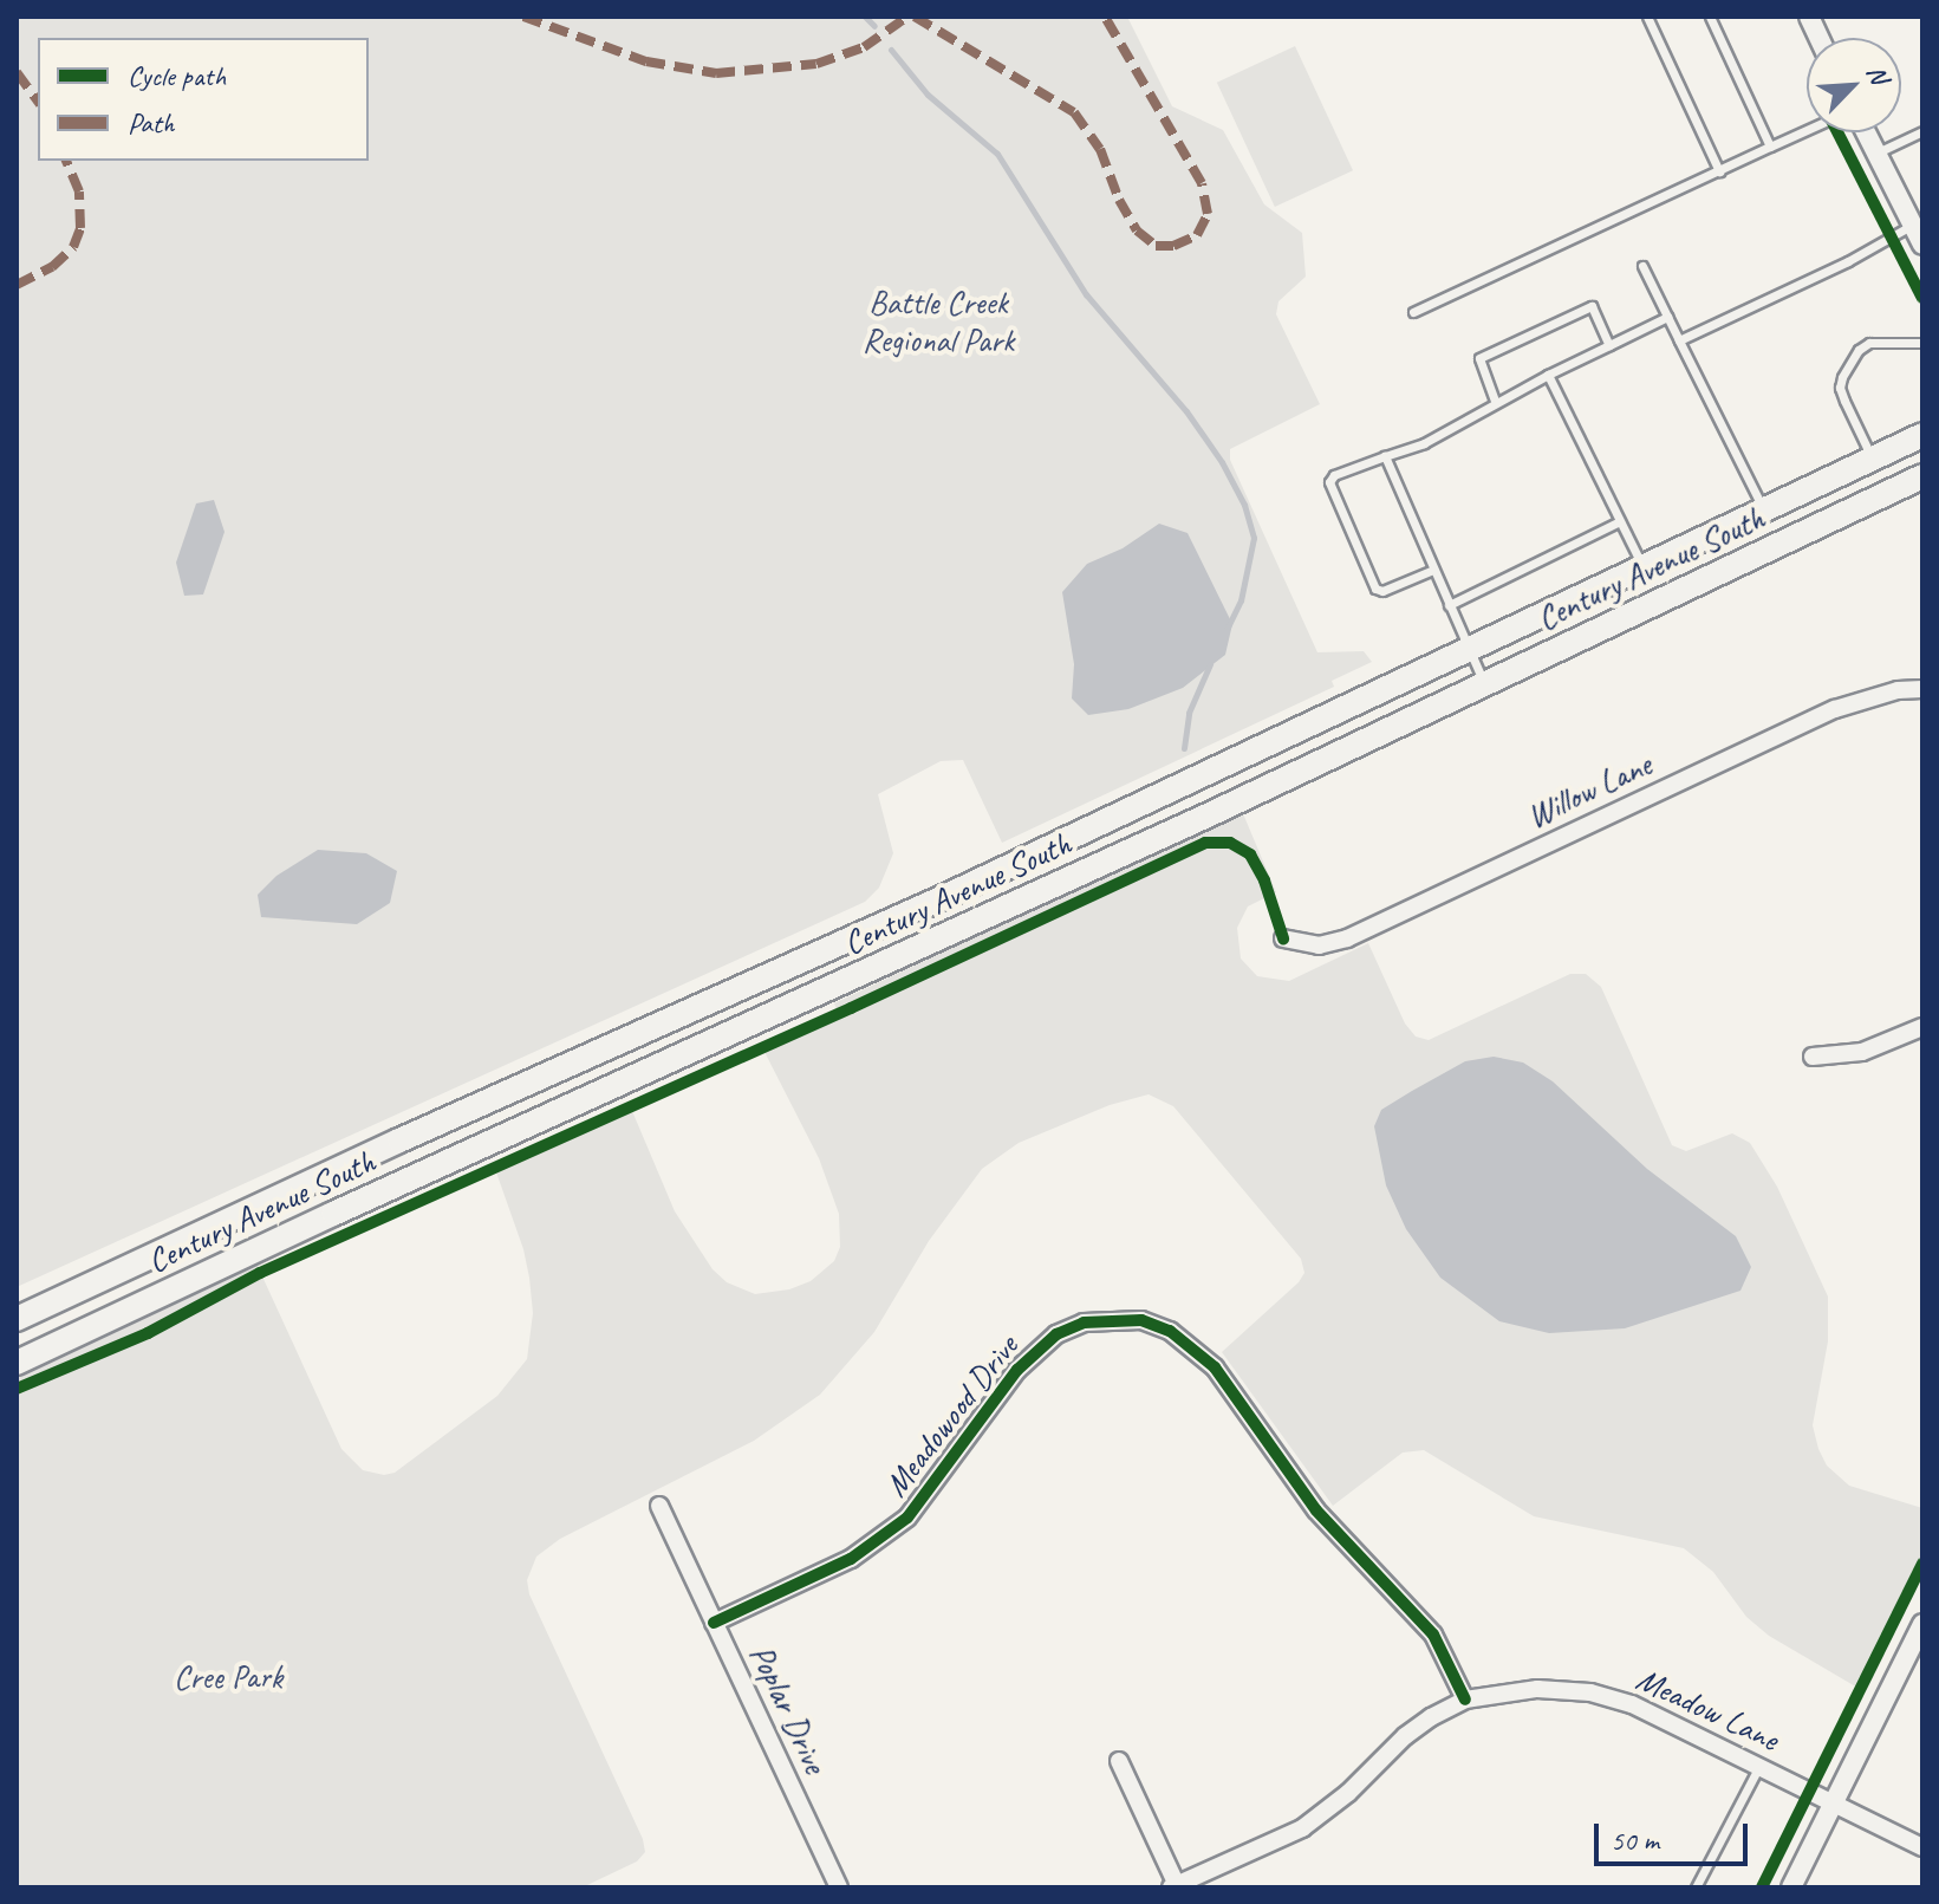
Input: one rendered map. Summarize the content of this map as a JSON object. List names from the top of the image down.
{
  "streets": {
    "main road": ["Century Avenue South"],
    "street": [
      "Willow Lane",
      "Meadowood Drive",
      "Poplar Drive",
      "Meadow Lane"
    ]
  },
  "crossings": [
    ["Meadowood Drive", "Poplar Drive"],
    ["Meadowood Drive", "Meadow Lane"]
  ],
  "parks": ["Battle Creek Regional Park", "Cree Park"],
  "legend": ["Cycle path", "Path"],
  "scale_bar": "50 m",
  "north": "top right"
}
